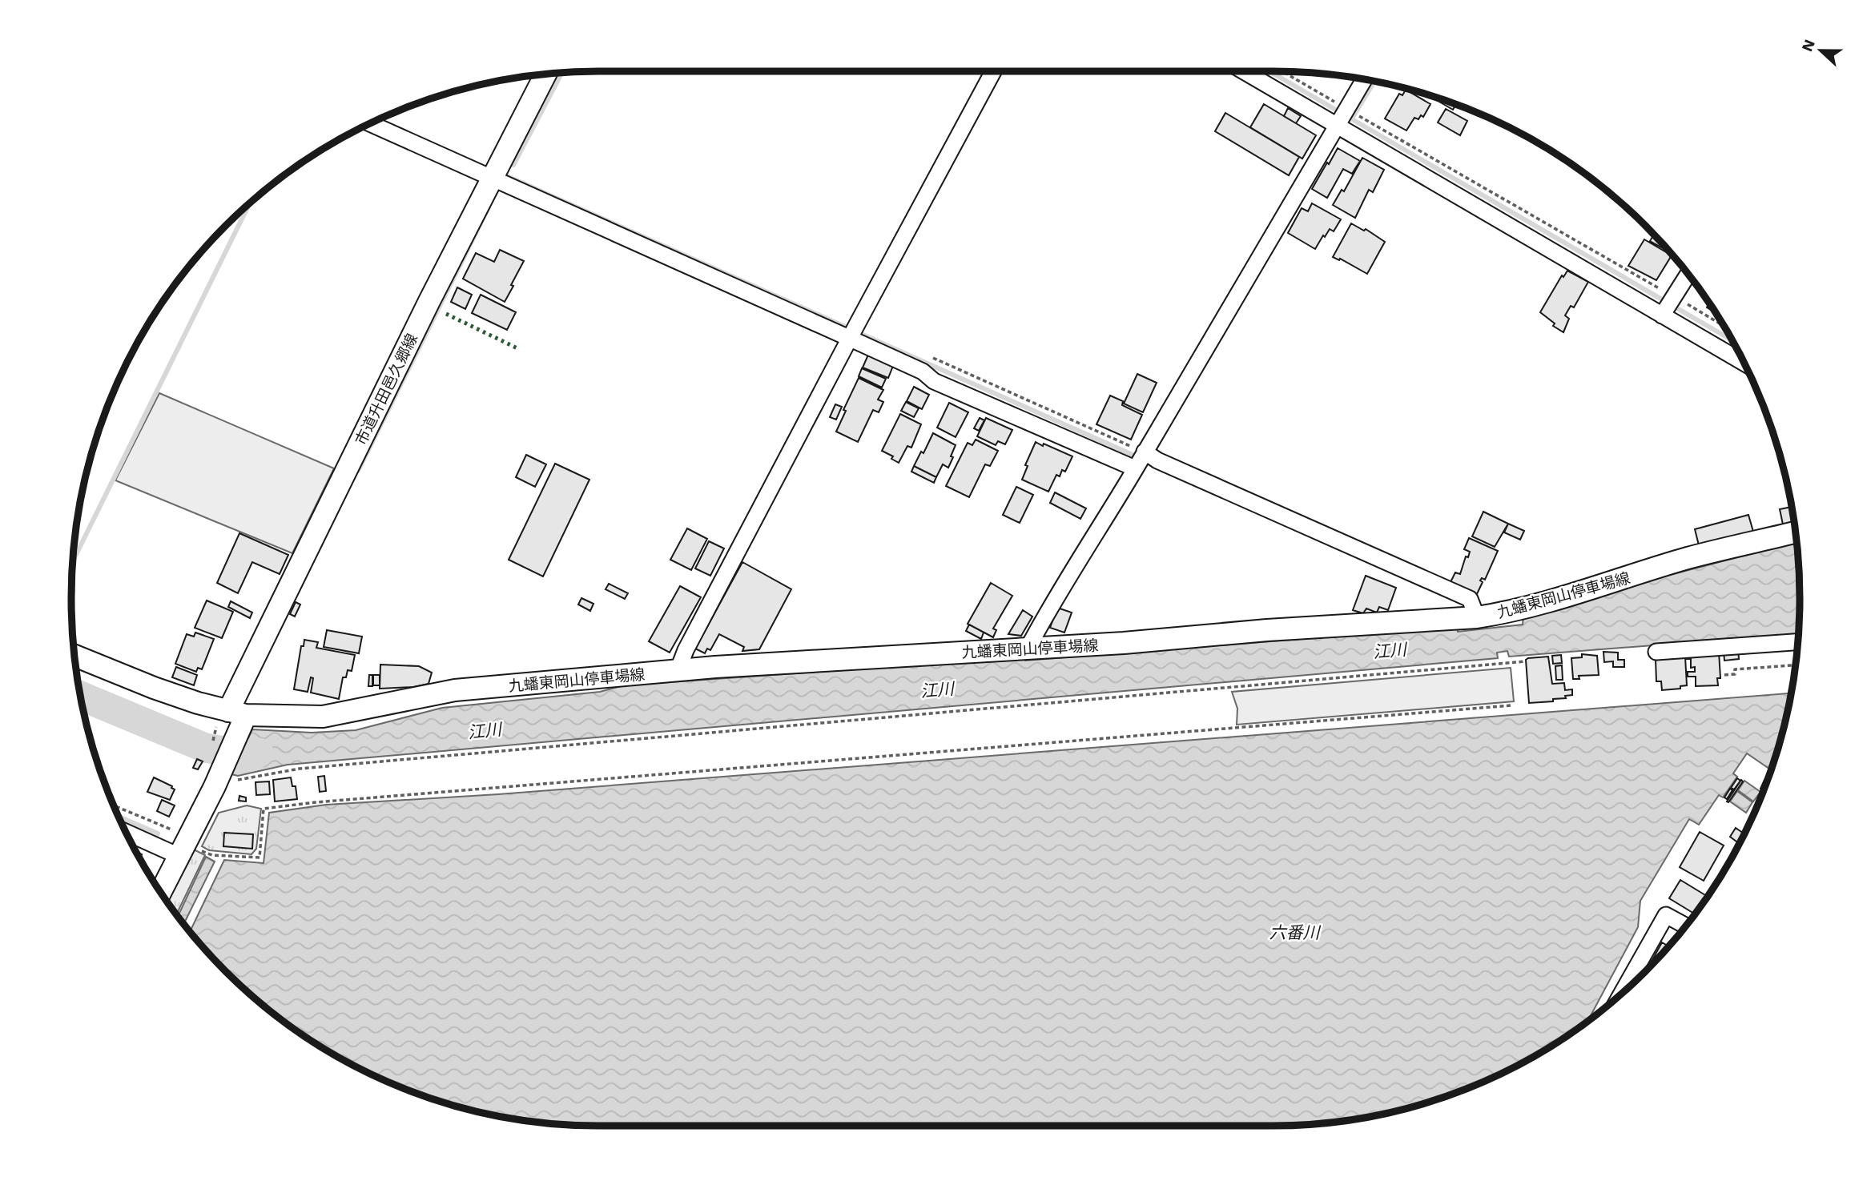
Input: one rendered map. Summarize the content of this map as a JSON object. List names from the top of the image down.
{
  "streets": {
    "main road": ["市道升田邑久郷線", "九蟠東岡山停車場線"]
  },
  "crossings": [
    ["市道升田邑久郷線", "九蟠東岡山停車場線"]
  ],
  "water": ["江川", "六番川"],
  "north": "left"
}
